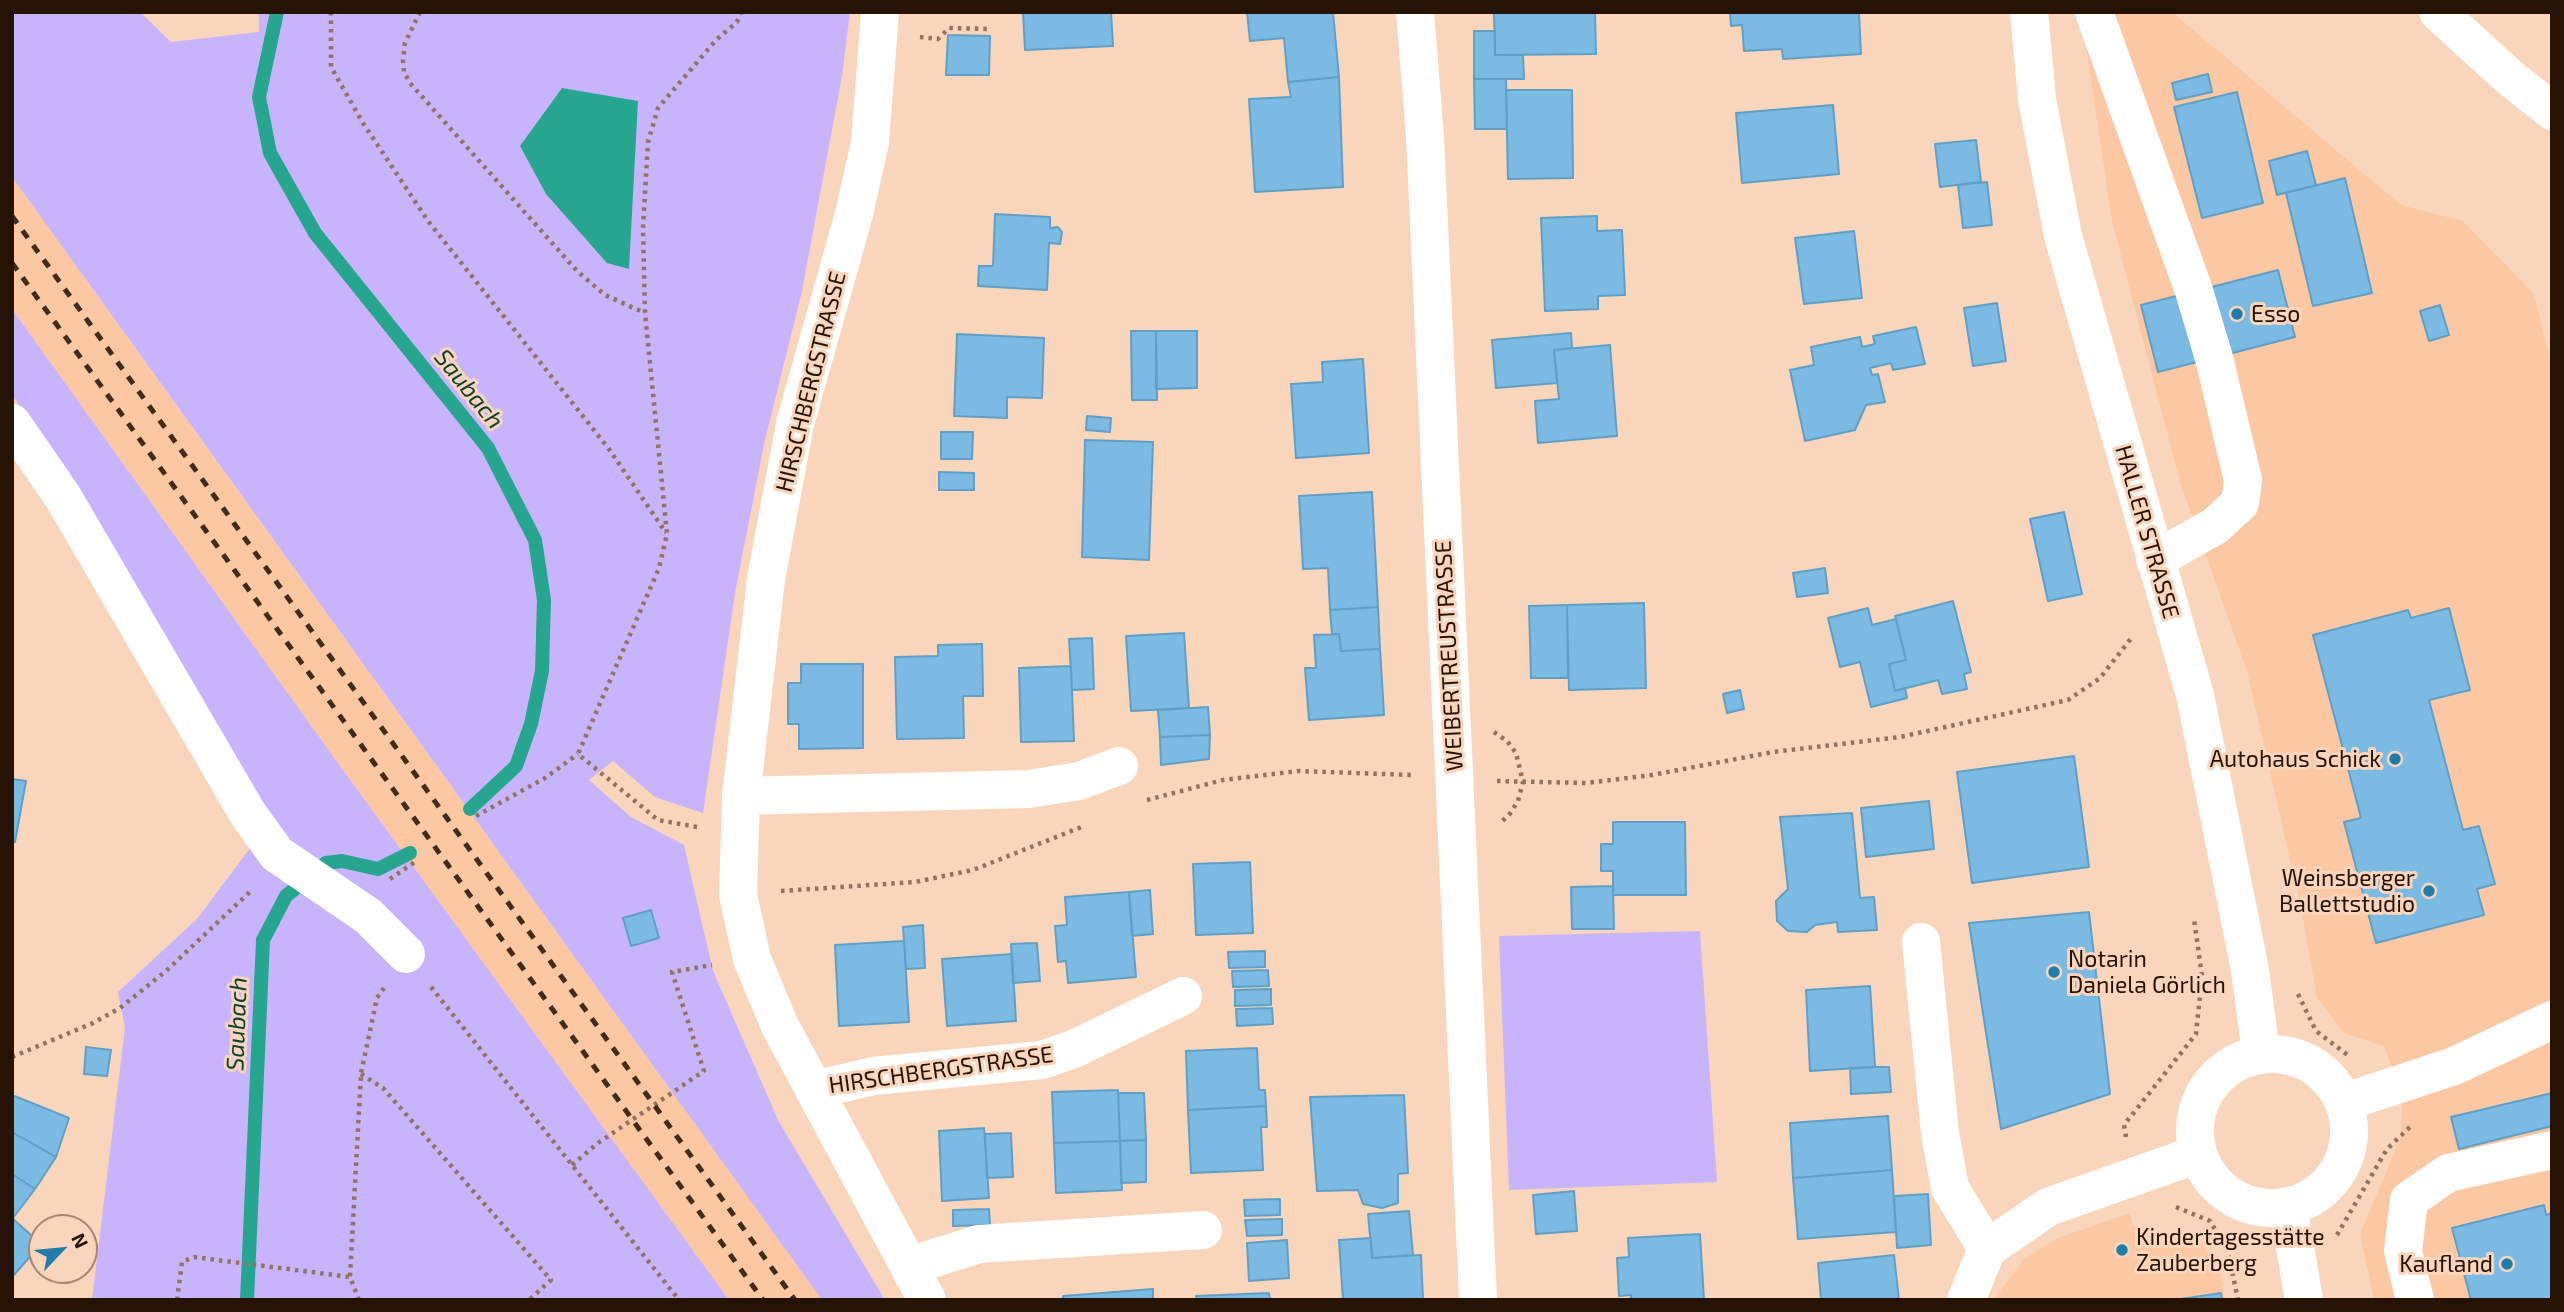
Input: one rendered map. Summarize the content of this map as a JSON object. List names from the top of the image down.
{
  "streets": {
    "street": ["HIRSCHBERGSTRASSE", "HALLER STRASSE", "WEIBERTREUSTRASSE"]
  },
  "water": ["Saubach"],
  "places": [
    "Esso",
    "Autohaus Schick",
    "Weinsberger Ballettstudio",
    "Notarin Daniela Görlich",
    "Kindertagesstätte Zauberberg",
    "Kaufland"
  ],
  "north": "top right"
}
